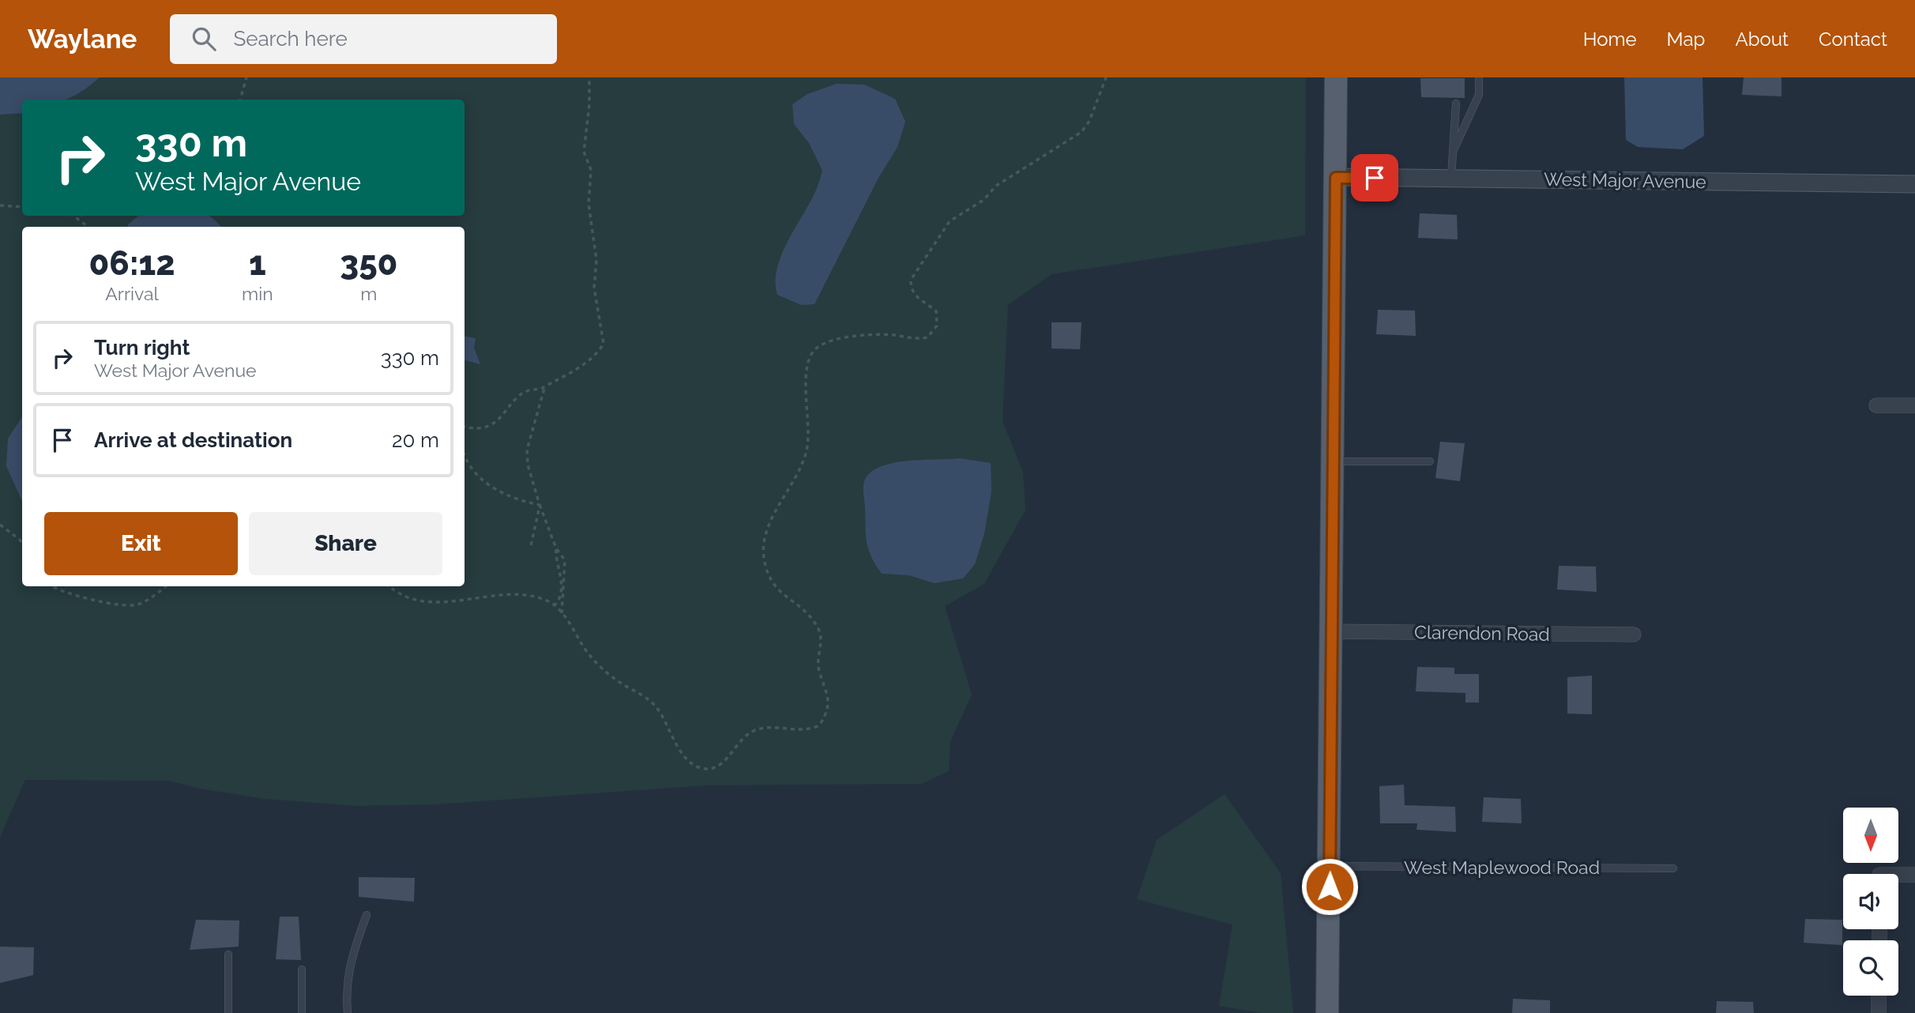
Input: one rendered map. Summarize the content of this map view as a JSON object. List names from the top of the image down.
{
  "streets": {
    "street": ["West Major Avenue", "Clarendon Road"],
    "lane": ["West Maplewood Road"]
  },
  "north": "bottom",
  "page": {
    "header": "Waylane",
    "search": "Search here",
    "nav": [
      "Home",
      "Map",
      "About",
      "Contact"
    ],
    "turn": ["330 m", "West Major Avenue"],
    "eta": [
      "06:12",
      "Arrival",
      "1",
      "min",
      "350",
      "m"
    ],
    "list": [
      {
        "name": "Turn right",
        "note": "West Major Avenue",
        "value": "330 m"
      },
      {
        "name": "Arrive at destination",
        "value": "20 m"
      }
    ],
    "buttons": ["Exit", "Share"]
  }
}
